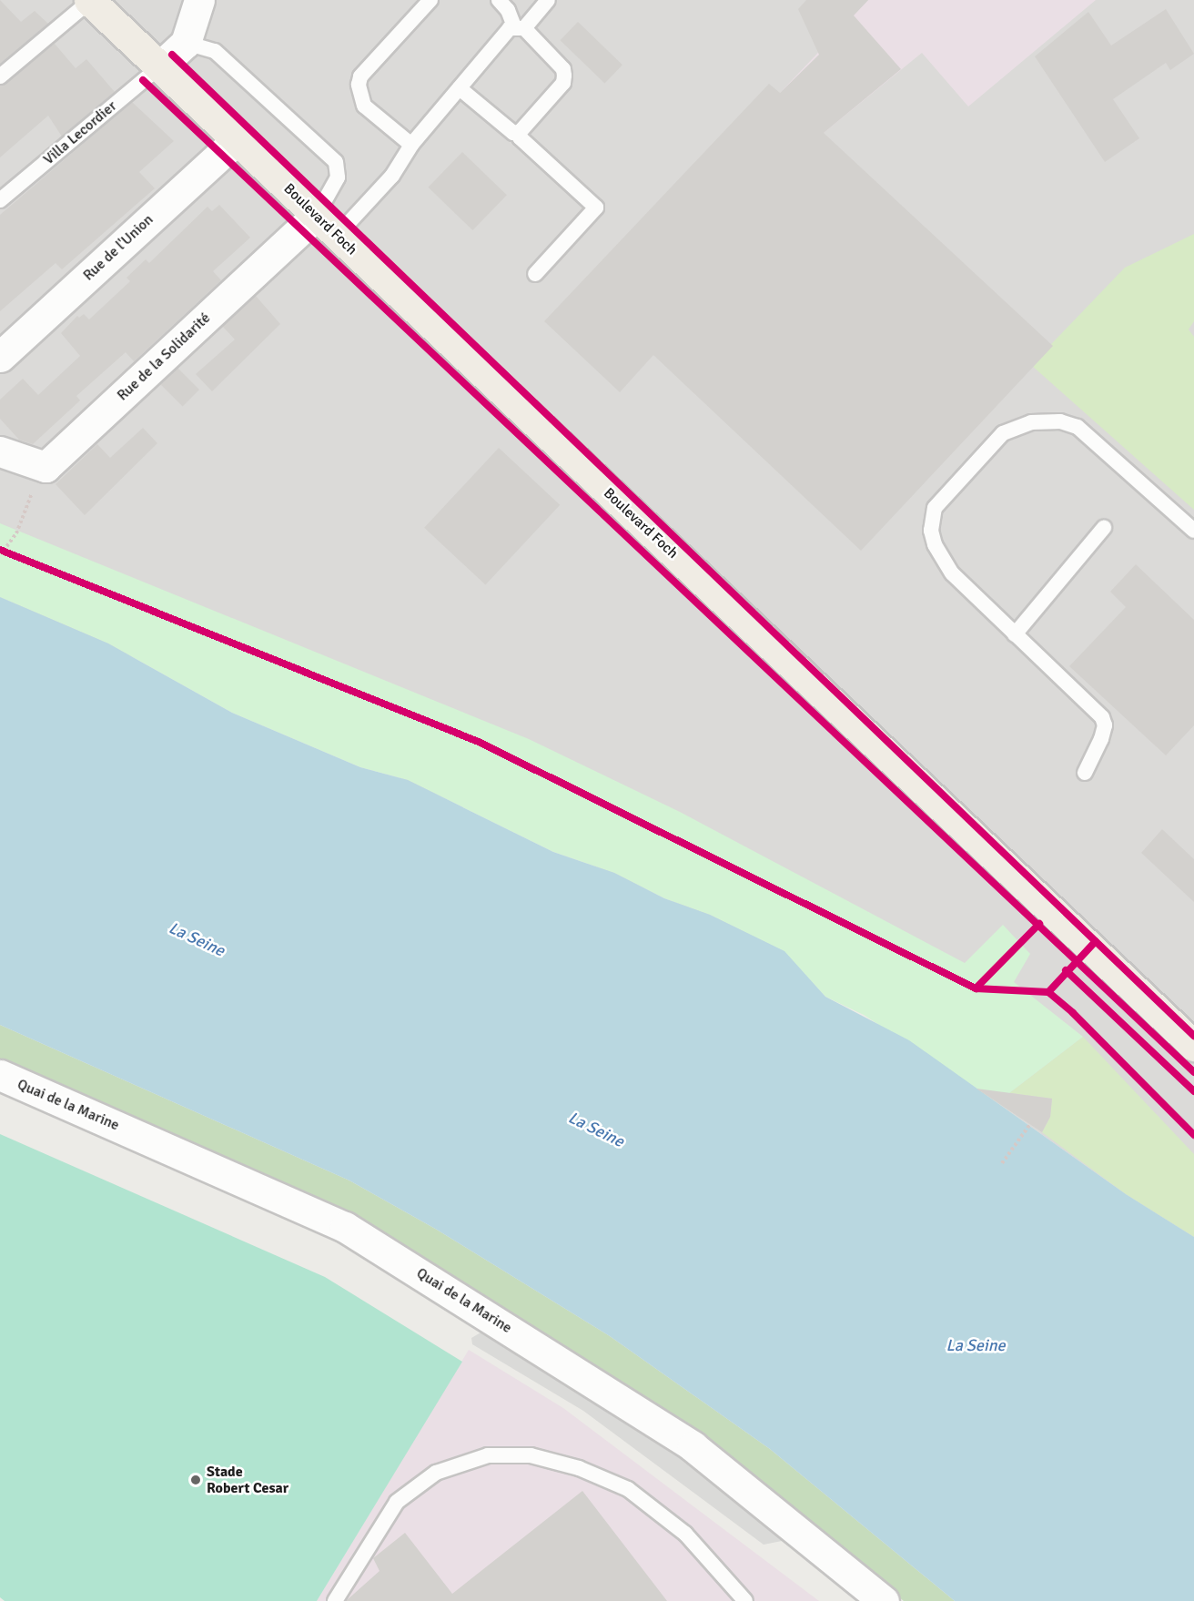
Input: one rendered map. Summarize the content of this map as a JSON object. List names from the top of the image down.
{
  "streets": {
    "main road": ["Boulevard Foch"],
    "street": ["Rue de l'Union", "Rue de la Solidarité", "Quai de la Marine"],
    "lane": ["Villa Lecordier"]
  },
  "crossings": [
    ["Villa Lecordier", "Boulevard Foch"],
    ["Boulevard Foch", "Rue de l'Union"],
    ["Boulevard Foch", "Rue de la Solidarité"]
  ],
  "water": ["La Seine"],
  "places": ["Stade Robert Cesar"]
}
